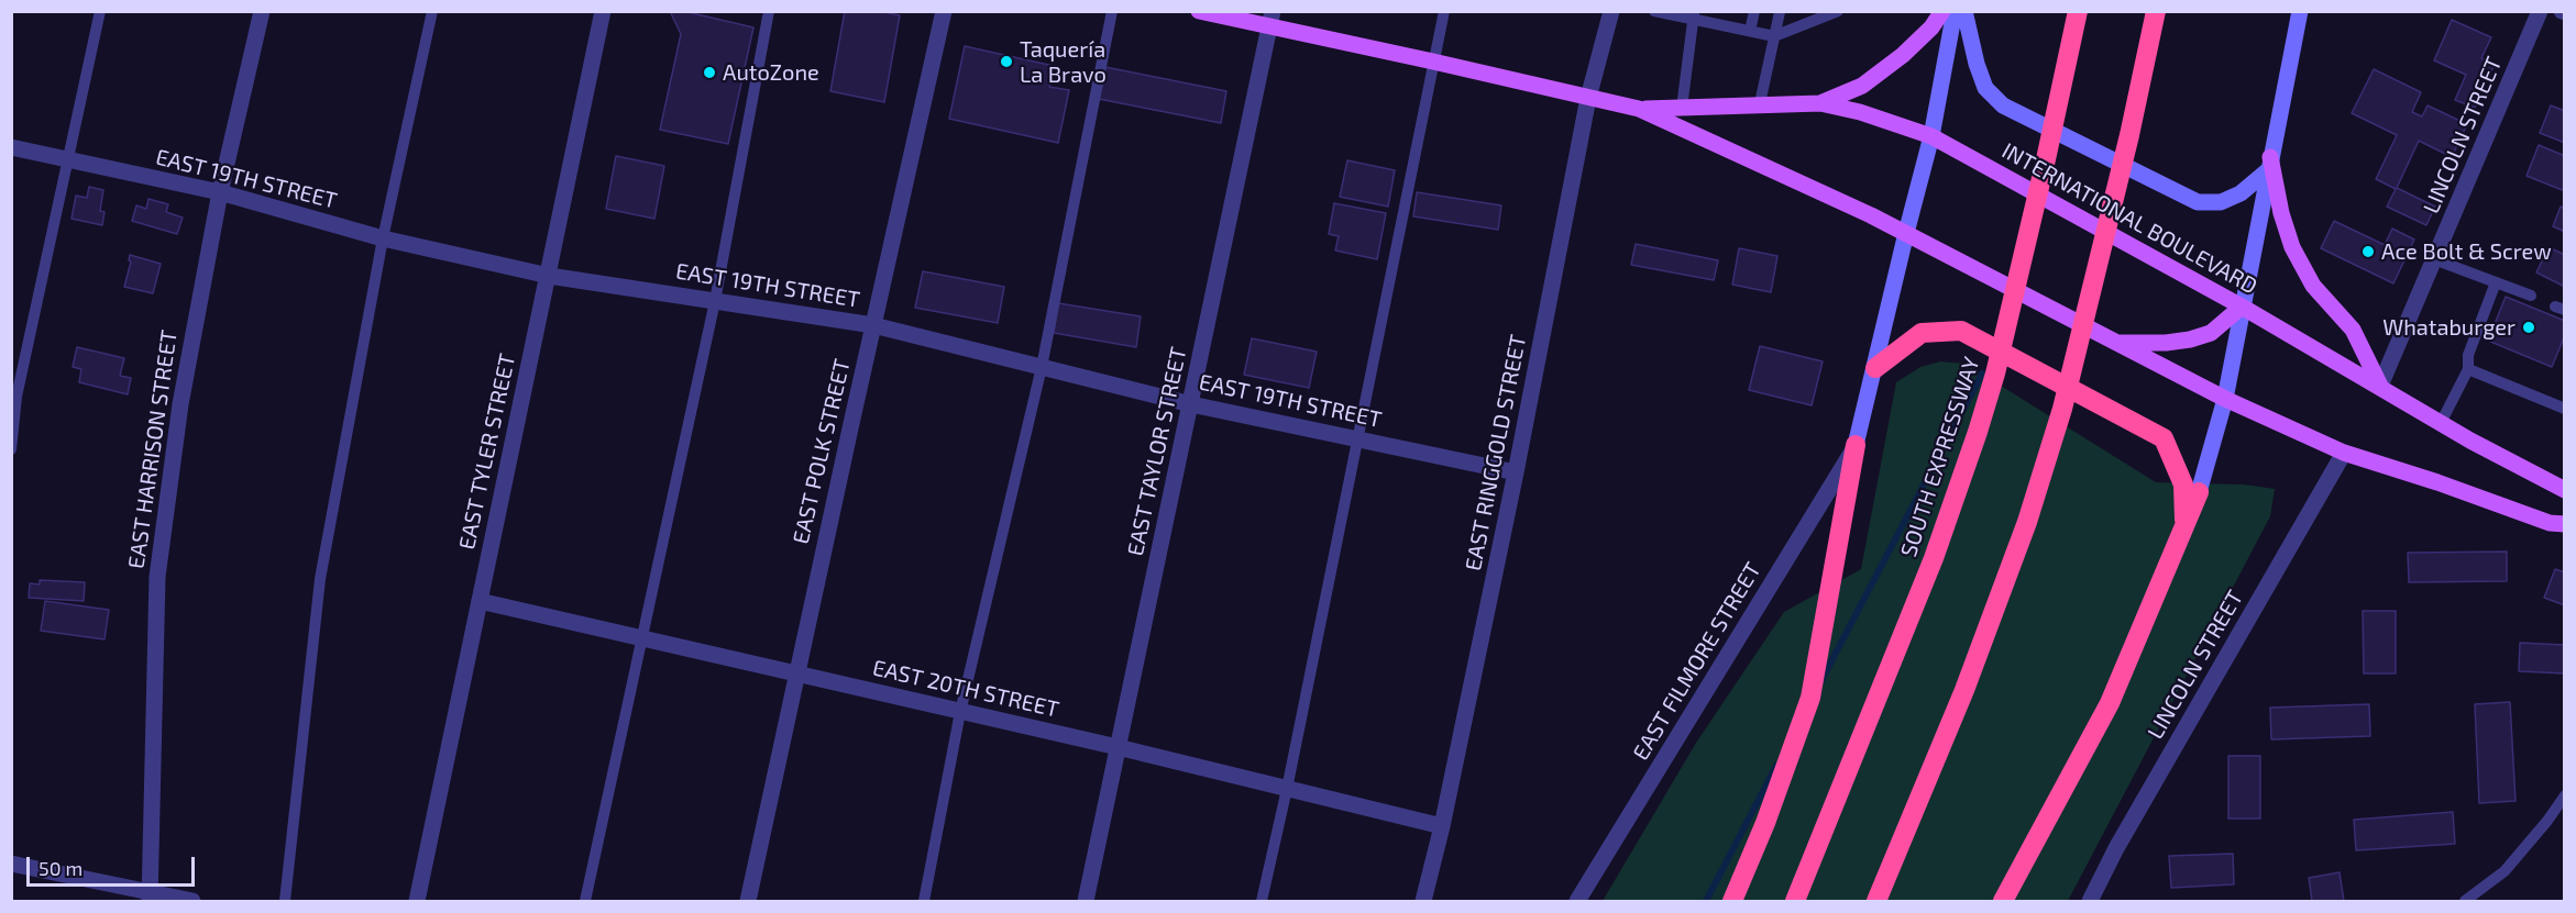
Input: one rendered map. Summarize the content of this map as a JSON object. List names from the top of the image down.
{
  "streets": {
    "highway": ["SOUTH EXPRESSWAY"],
    "main road": ["INTERNATIONAL BOULEVARD"],
    "street": [
      "LINCOLN STREET",
      "EAST 19TH STREET",
      "EAST HARRISON STREET",
      "EAST TYLER STREET",
      "EAST POLK STREET",
      "EAST TAYLOR STREET",
      "EAST RINGGOLD STREET",
      "EAST FILMORE STREET",
      "EAST 20TH STREET"
    ]
  },
  "crossings": [
    ["LINCOLN STREET", "INTERNATIONAL BOULEVARD"],
    ["EAST 19TH STREET", "EAST HARRISON STREET"],
    ["EAST 19TH STREET", "EAST TYLER STREET"],
    ["EAST 19TH STREET", "EAST POLK STREET"],
    ["EAST 19TH STREET", "EAST TAYLOR STREET"],
    ["EAST 19TH STREET", "EAST RINGGOLD STREET"],
    ["INTERNATIONAL BOULEVARD", "EAST TAYLOR STREET"],
    ["INTERNATIONAL BOULEVARD", "EAST RINGGOLD STREET"],
    ["EAST TYLER STREET", "EAST 20TH STREET"],
    ["EAST POLK STREET", "EAST 20TH STREET"],
    ["EAST TAYLOR STREET", "EAST 20TH STREET"],
    ["EAST RINGGOLD STREET", "EAST 20TH STREET"]
  ],
  "places": [
    "Taquería La Bravo",
    "AutoZone",
    "Ace Bolt & Screw",
    "Whataburger"
  ],
  "scale_bar": "50 m"
}
